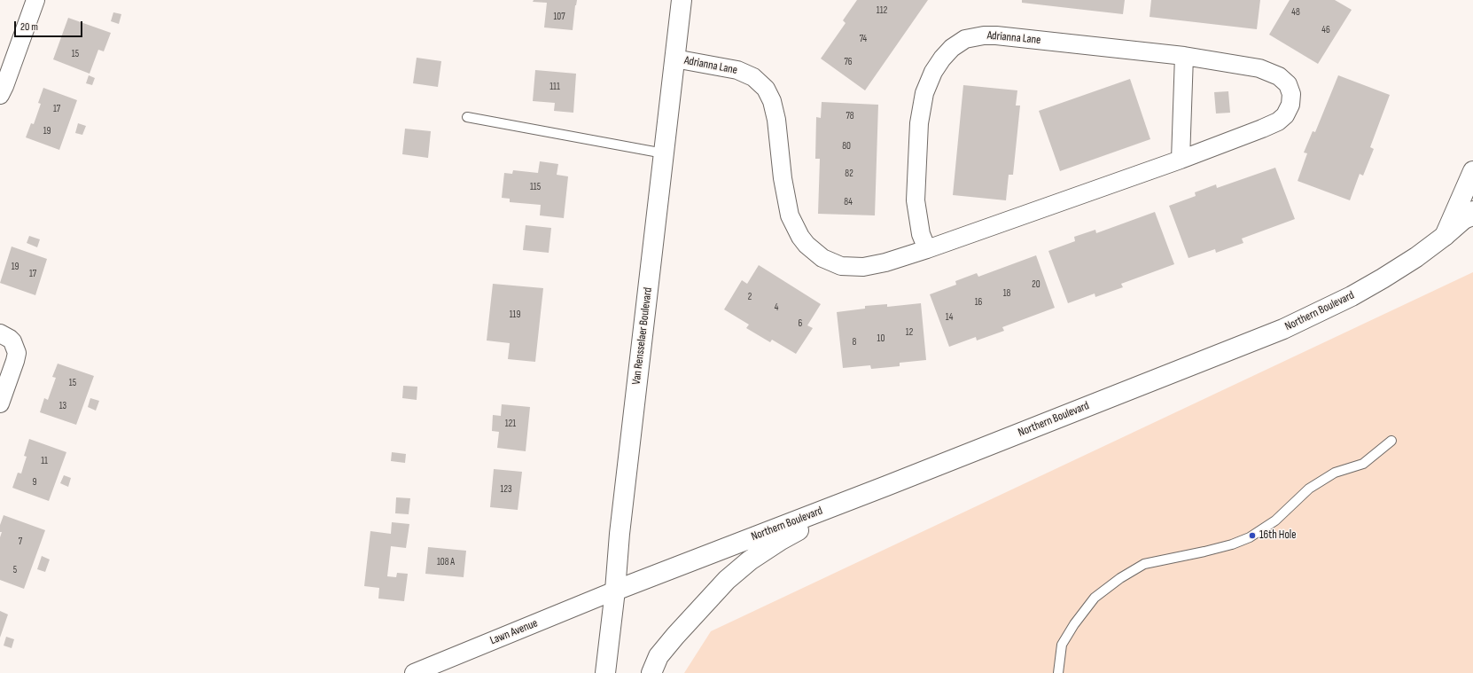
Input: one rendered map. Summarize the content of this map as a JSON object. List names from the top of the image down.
{
  "streets": {
    "main road": ["Northern Boulevard", "Van Rensselaer Boulevard"],
    "street": ["Adrianna Lane", "Lawn Avenue"]
  },
  "crossings": [
    ["Adrianna Lane", "Van Rensselaer Boulevard"],
    ["Northern Boulevard", "Van Rensselaer Boulevard"],
    ["Northern Boulevard", "Lawn Avenue"],
    ["Van Rensselaer Boulevard", "Lawn Avenue"]
  ],
  "places": ["16th Hole"],
  "house_numbers": [
    "112",
    "48",
    "107",
    "46",
    "74",
    "15",
    "76",
    "111",
    "17",
    "78",
    "19",
    "80",
    "82",
    "115",
    "84",
    "19",
    "17",
    "20",
    "18",
    "2",
    "16",
    "4",
    "119",
    "14",
    "6",
    "12",
    "10",
    "8",
    "15",
    "13",
    "121",
    "11",
    "9",
    "123",
    "7",
    "108 A",
    "5"
  ],
  "scale_bar": "20 m"
}
